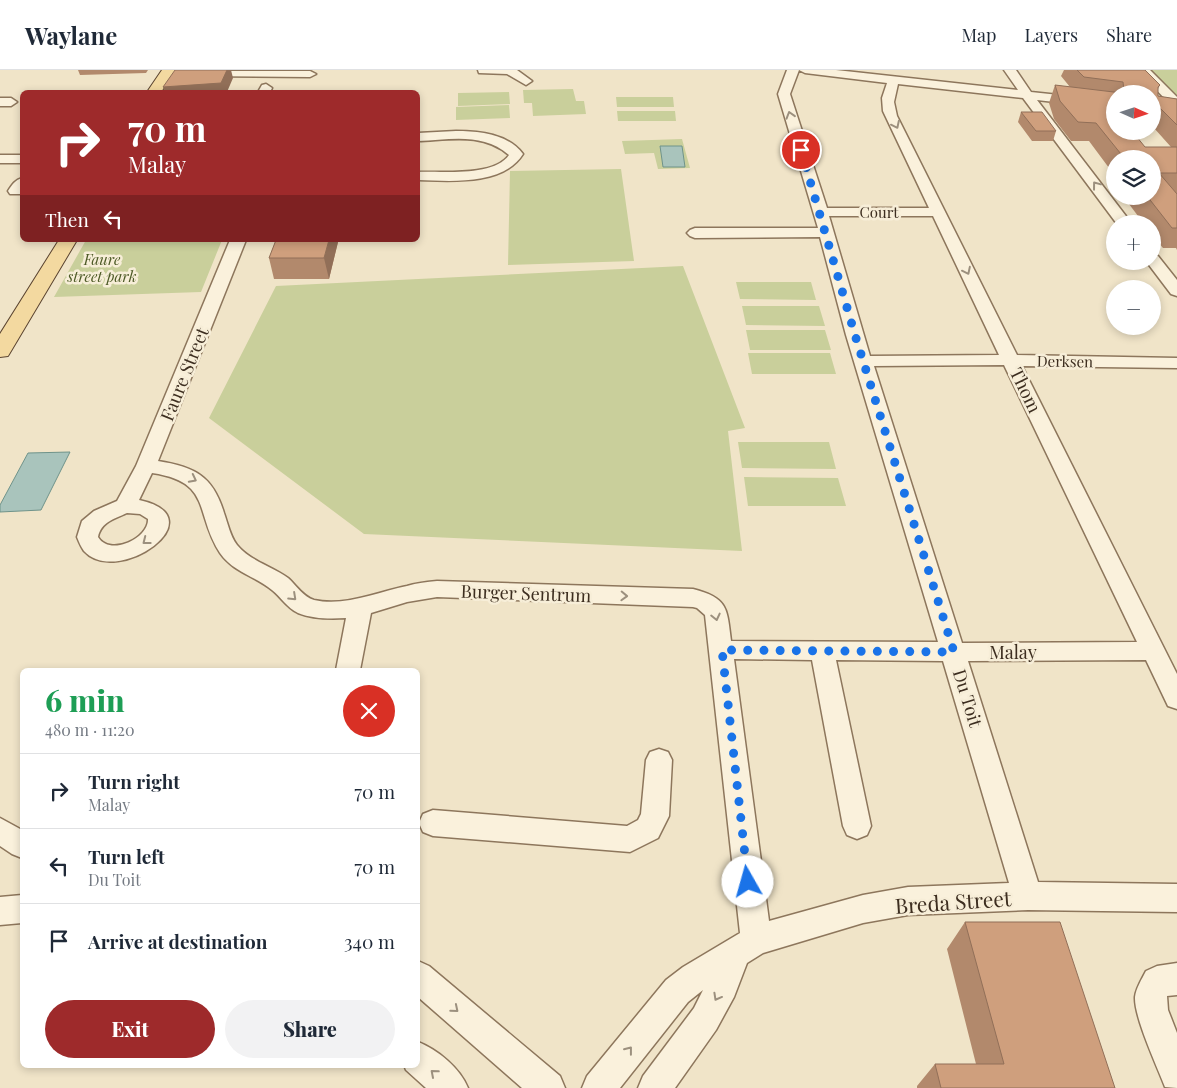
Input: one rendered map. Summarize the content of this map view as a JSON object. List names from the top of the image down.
{
  "streets": {
    "street": [
      "Court",
      "Derksen",
      "Faure Street",
      "Thom",
      "Burger Sentrum",
      "Malay",
      "Du Toit",
      "Breda Street"
    ]
  },
  "crossings": [
    ["Court", "Thom"],
    ["Court", "Du Toit"],
    ["Derksen", "Thom"],
    ["Derksen", "Du Toit"],
    ["Faure Street", "Burger Sentrum"],
    ["Thom", "Malay"],
    ["Burger Sentrum", "Malay"],
    ["Malay", "Du Toit"],
    ["Du Toit", "Breda Street"]
  ],
  "one_way": ["Burger Sentrum"],
  "parks": ["Faure street park"],
  "north": "right",
  "page": {
    "header": "Waylane",
    "nav": ["Map", "Layers", "Share"],
    "map_buttons": ["+", "−"],
    "turn": ["70 m", "Malay"],
    "then": "Then",
    "heading": ["6 min", "480 m · 11:20"],
    "list": [
      {
        "name": "Turn right",
        "note": "Malay",
        "value": "70 m"
      },
      {
        "name": "Turn left",
        "note": "Du Toit",
        "value": "70 m"
      },
      {
        "name": "Arrive at destination",
        "value": "340 m"
      }
    ],
    "buttons": ["Exit", "Share"]
  }
}
